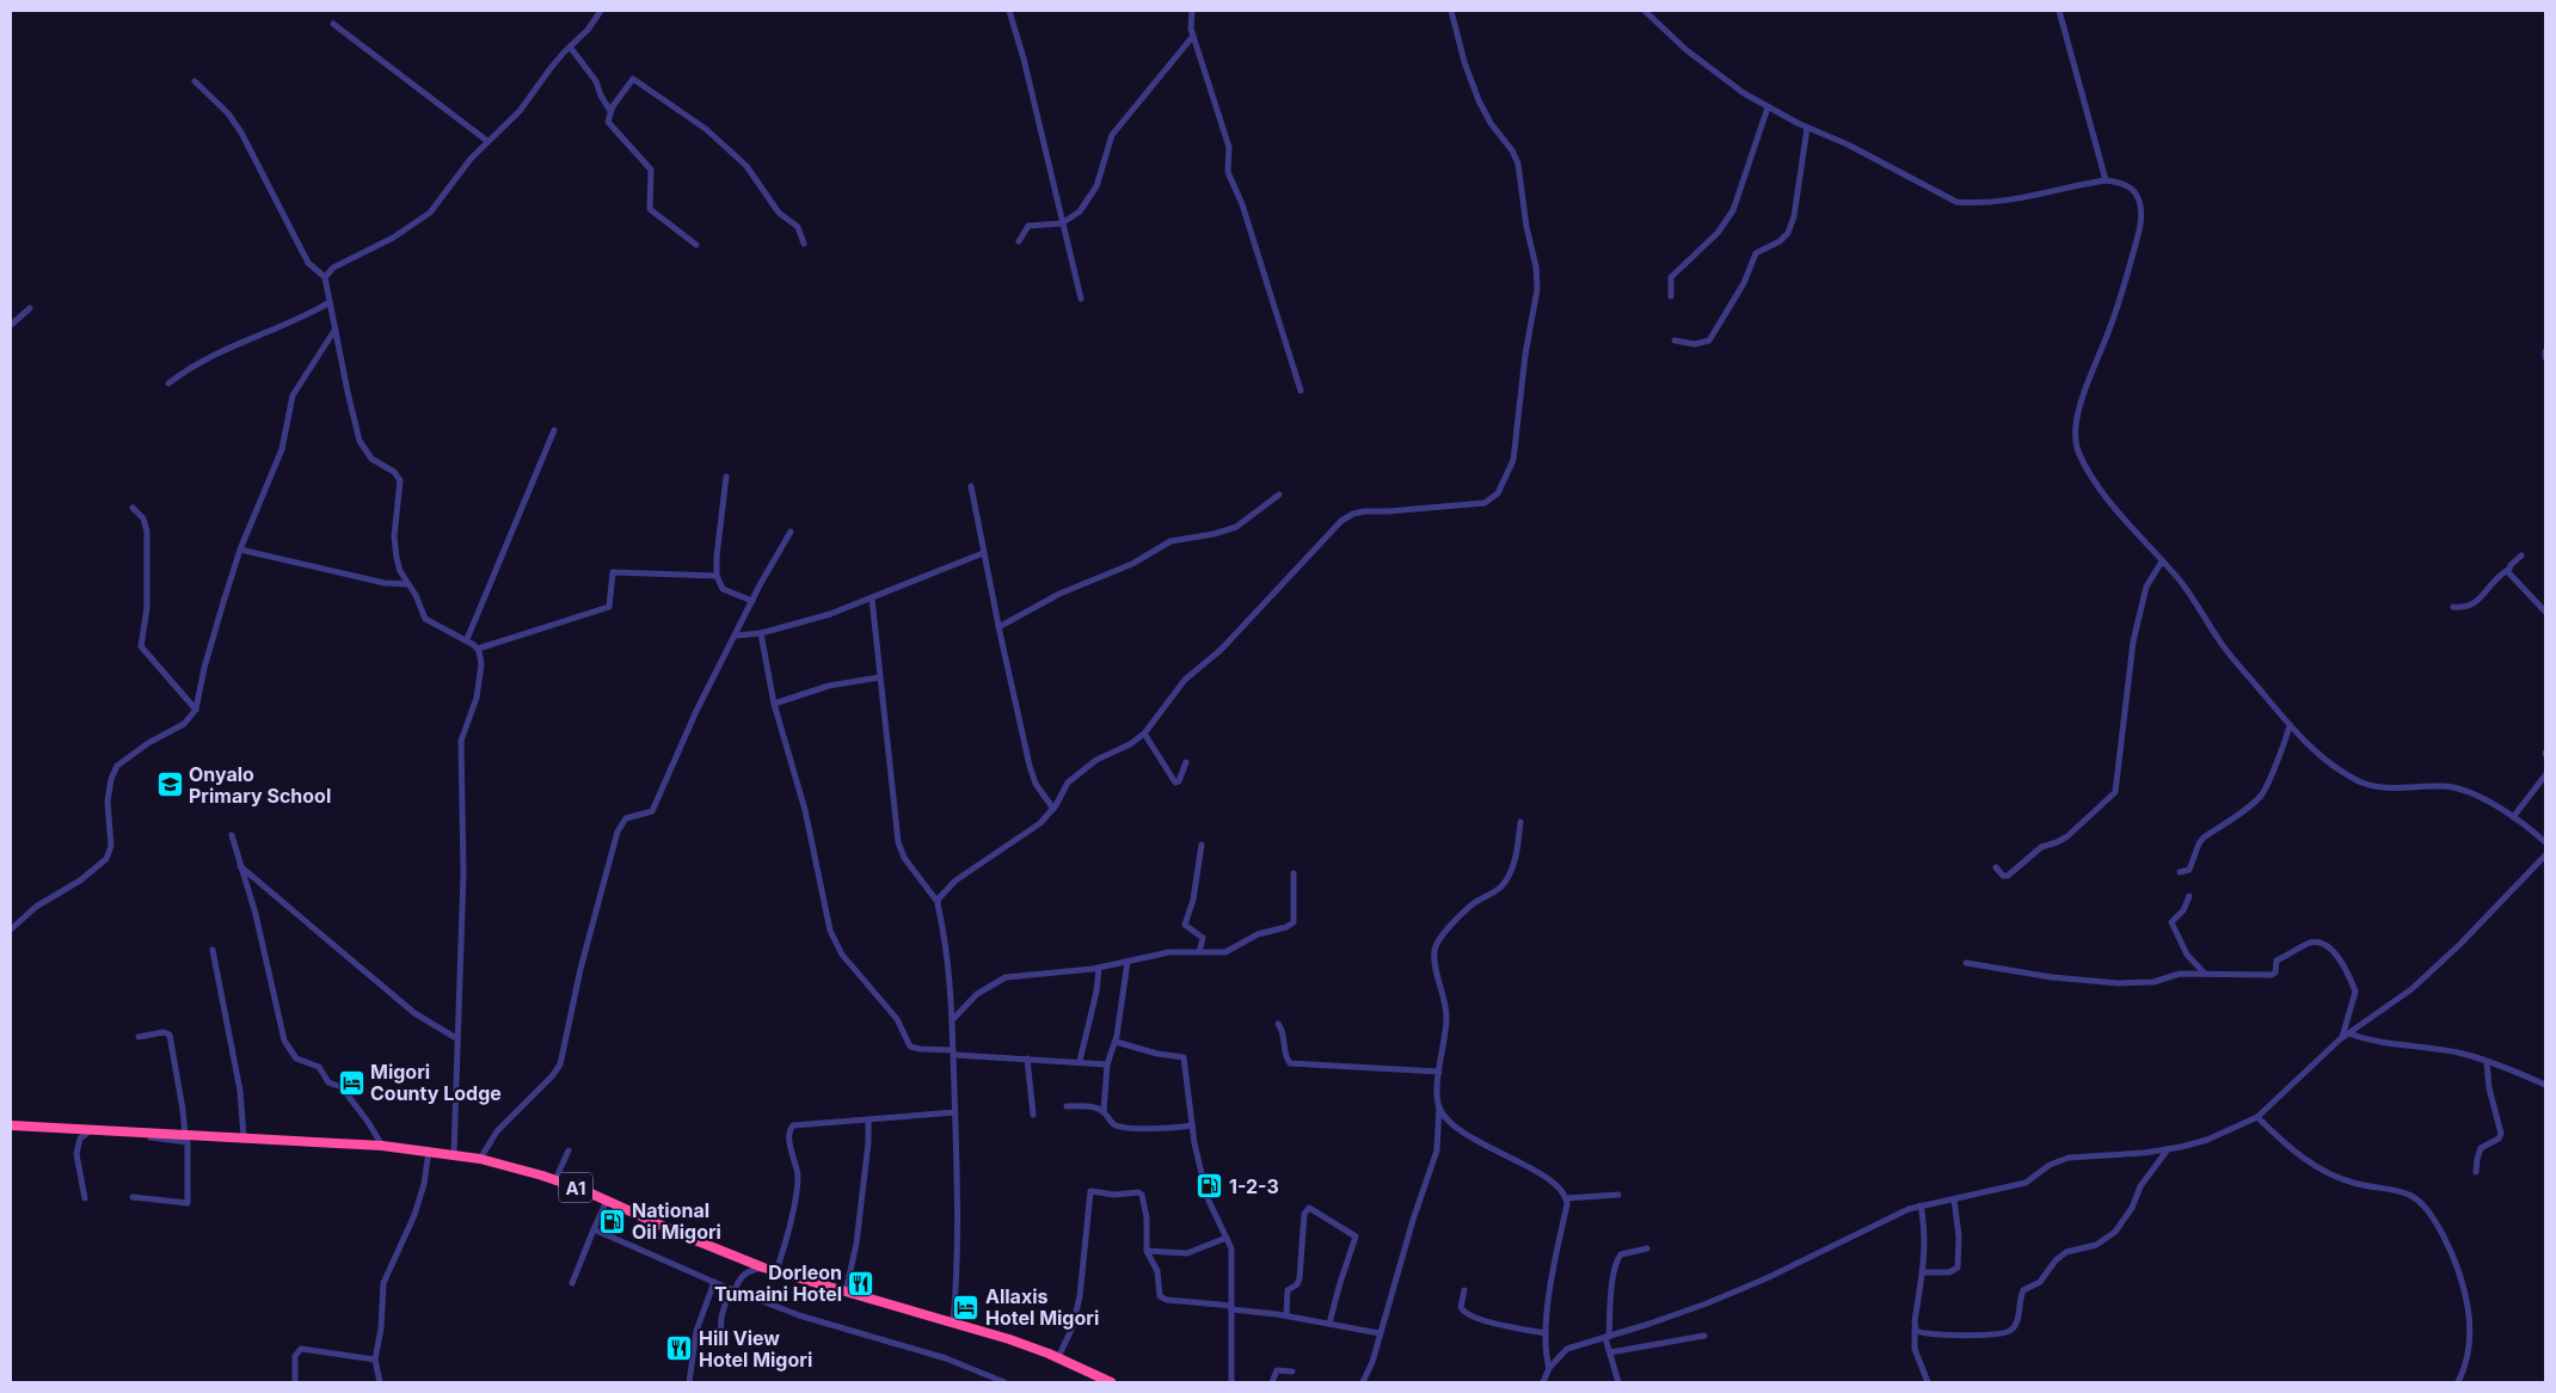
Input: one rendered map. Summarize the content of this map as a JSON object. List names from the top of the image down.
{
  "streets": {
    "highway": ["A1"]
  },
  "places": {
    "school or university": ["Onyalo Primary School"],
    "hotel": ["Migori County Lodge", "Allaxis Hotel Migori"],
    "fuel station": ["1-2-3", "National Oil Migori"],
    "restaurant": ["Dorleon Tumaini Hotel", "Hill View Hotel Migori"]
  }
}
